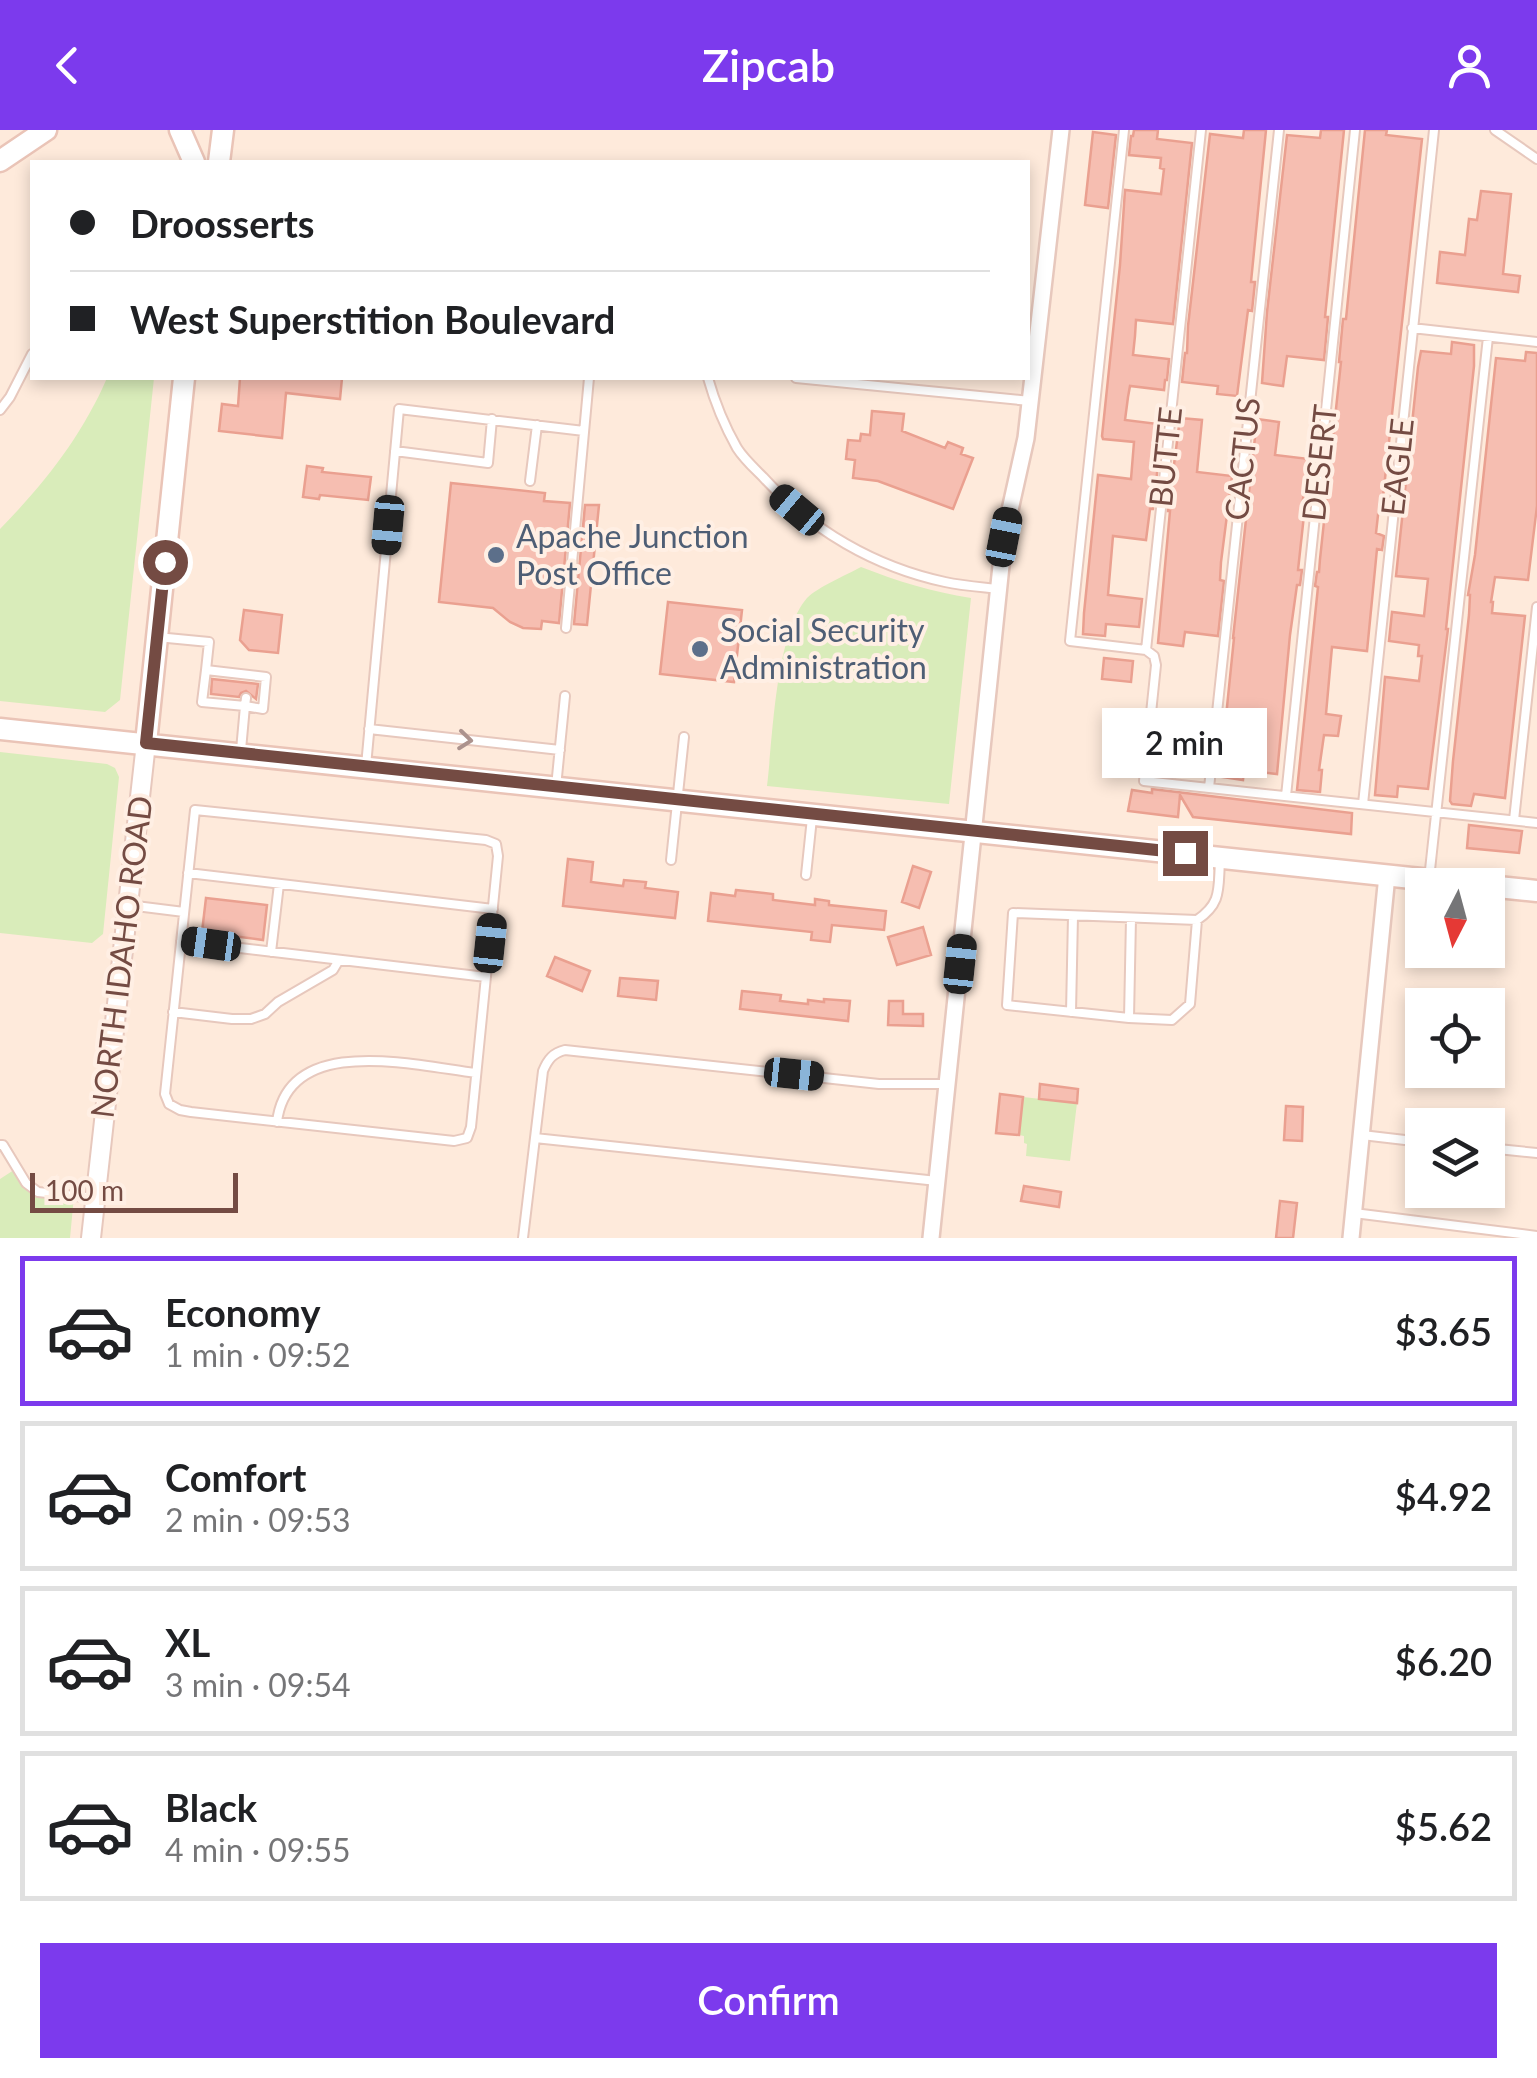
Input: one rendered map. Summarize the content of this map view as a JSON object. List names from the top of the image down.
{
  "streets": {
    "main road": ["NORTH IDAHO ROAD"],
    "lane": [
      "BUTTE",
      "CACTUS",
      "DESERT",
      "EAGLE"
    ]
  },
  "crossings": [
    ["BUTTE", "CACTUS"]
  ],
  "places": ["Apache Junction Post Office", "Social Security Administration"],
  "scale_bar": "100 m",
  "north": "bottom",
  "page": {
    "header": "Zipcab",
    "banner": ["Droosserts", "West Superstition Boulevard"],
    "bubble": "2 min",
    "scale": "100 m",
    "list": [
      {
        "name": "Economy",
        "note": "1 min · 09:52",
        "value": "$3.65"
      },
      {
        "name": "Comfort",
        "note": "2 min · 09:53",
        "value": "$4.92"
      },
      {
        "name": "XL",
        "note": "3 min · 09:54",
        "value": "$6.20"
      },
      {
        "name": "Black",
        "note": "4 min · 09:55",
        "value": "$5.62"
      }
    ],
    "buttons": "Confirm"
  }
}
